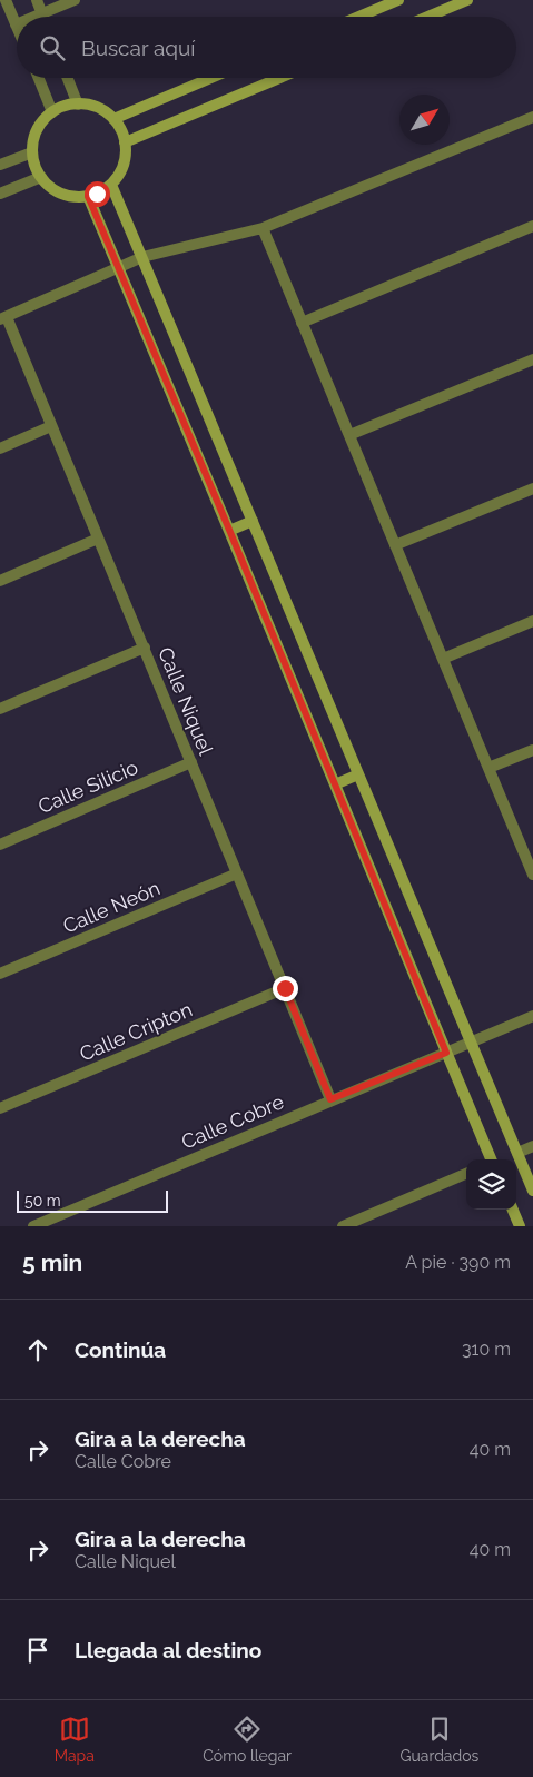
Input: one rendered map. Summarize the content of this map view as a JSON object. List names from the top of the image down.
{
  "streets": {
    "street": [
      "Calle Niquel",
      "Calle Silicio",
      "Calle Neón",
      "Calle Cripton",
      "Calle Cobre"
    ]
  },
  "crossings": [
    ["Calle Niquel", "Calle Silicio"],
    ["Calle Niquel", "Calle Neón"],
    ["Calle Niquel", "Calle Cripton"],
    ["Calle Niquel", "Calle Cobre"]
  ],
  "scale_bar": "50 m",
  "north": "top right",
  "page": {
    "search": "Buscar aquí",
    "scale": "50 m",
    "heading": ["5 min", "A pie · 390 m"],
    "list": [
      ["Continúa", "310 m"],
      ["Gira a la derecha", "Calle Cobre", "40 m"],
      ["Gira a la derecha", "Calle Niquel", "40 m"],
      "Llegada al destino"
    ],
    "nav": ["Mapa", "Cómo llegar", "Guardados"]
  }
}
